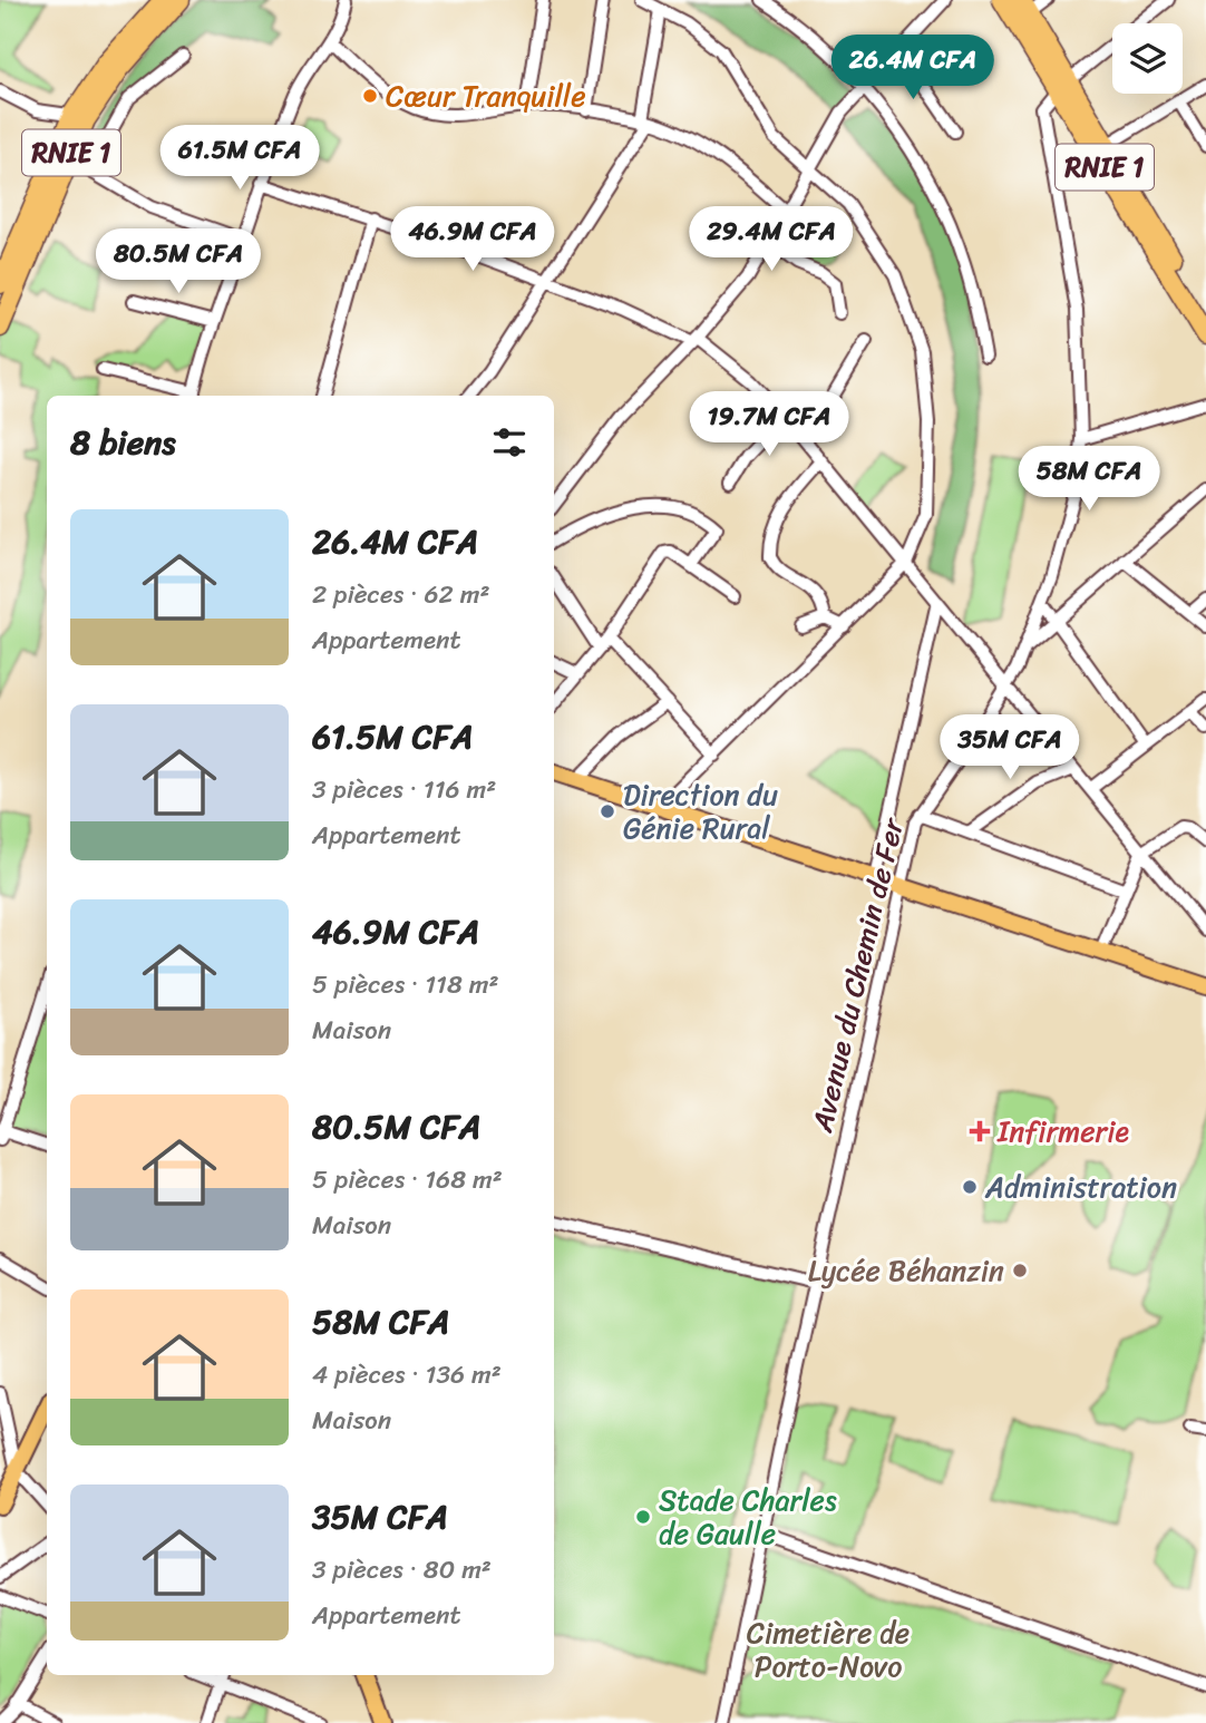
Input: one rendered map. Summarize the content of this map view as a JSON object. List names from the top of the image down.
{
  "streets": {
    "highway": ["RNIE 1"],
    "street": ["Avenue du Chemin de Fer"]
  },
  "crossings": [
    ["RNIE 1", "Avenue du Chemin de Fer"]
  ],
  "parks": ["Cimetière de Porto-Novo"],
  "places": {
    "other": [
      "Cœur Tranquille",
      "Direction du Génie Rural",
      "Administration",
      "Lycée Béhanzin",
      "Stade Charles de Gaulle"
    ],
    "health": ["Infirmerie"]
  },
  "page": {
    "price": [
      "26.4M CFA",
      "61.5M CFA",
      "46.9M CFA",
      "29.4M CFA",
      "80.5M CFA",
      "19.7M CFA",
      "58M CFA",
      "35M CFA"
    ],
    "heading": "8 biens",
    "list": [
      {
        "name": "26.4M CFA",
        "note": "2 pièces · 62 m² · Appartement"
      },
      {
        "name": "61.5M CFA",
        "note": "3 pièces · 116 m² · Appartement"
      },
      {
        "name": "46.9M CFA",
        "note": "5 pièces · 118 m² · Maison"
      },
      {
        "name": "80.5M CFA",
        "note": "5 pièces · 168 m² · Maison"
      },
      {
        "name": "58M CFA",
        "note": "4 pièces · 136 m² · Maison"
      },
      {
        "name": "35M CFA",
        "note": "3 pièces · 80 m² · Appartement"
      }
    ]
  }
}
